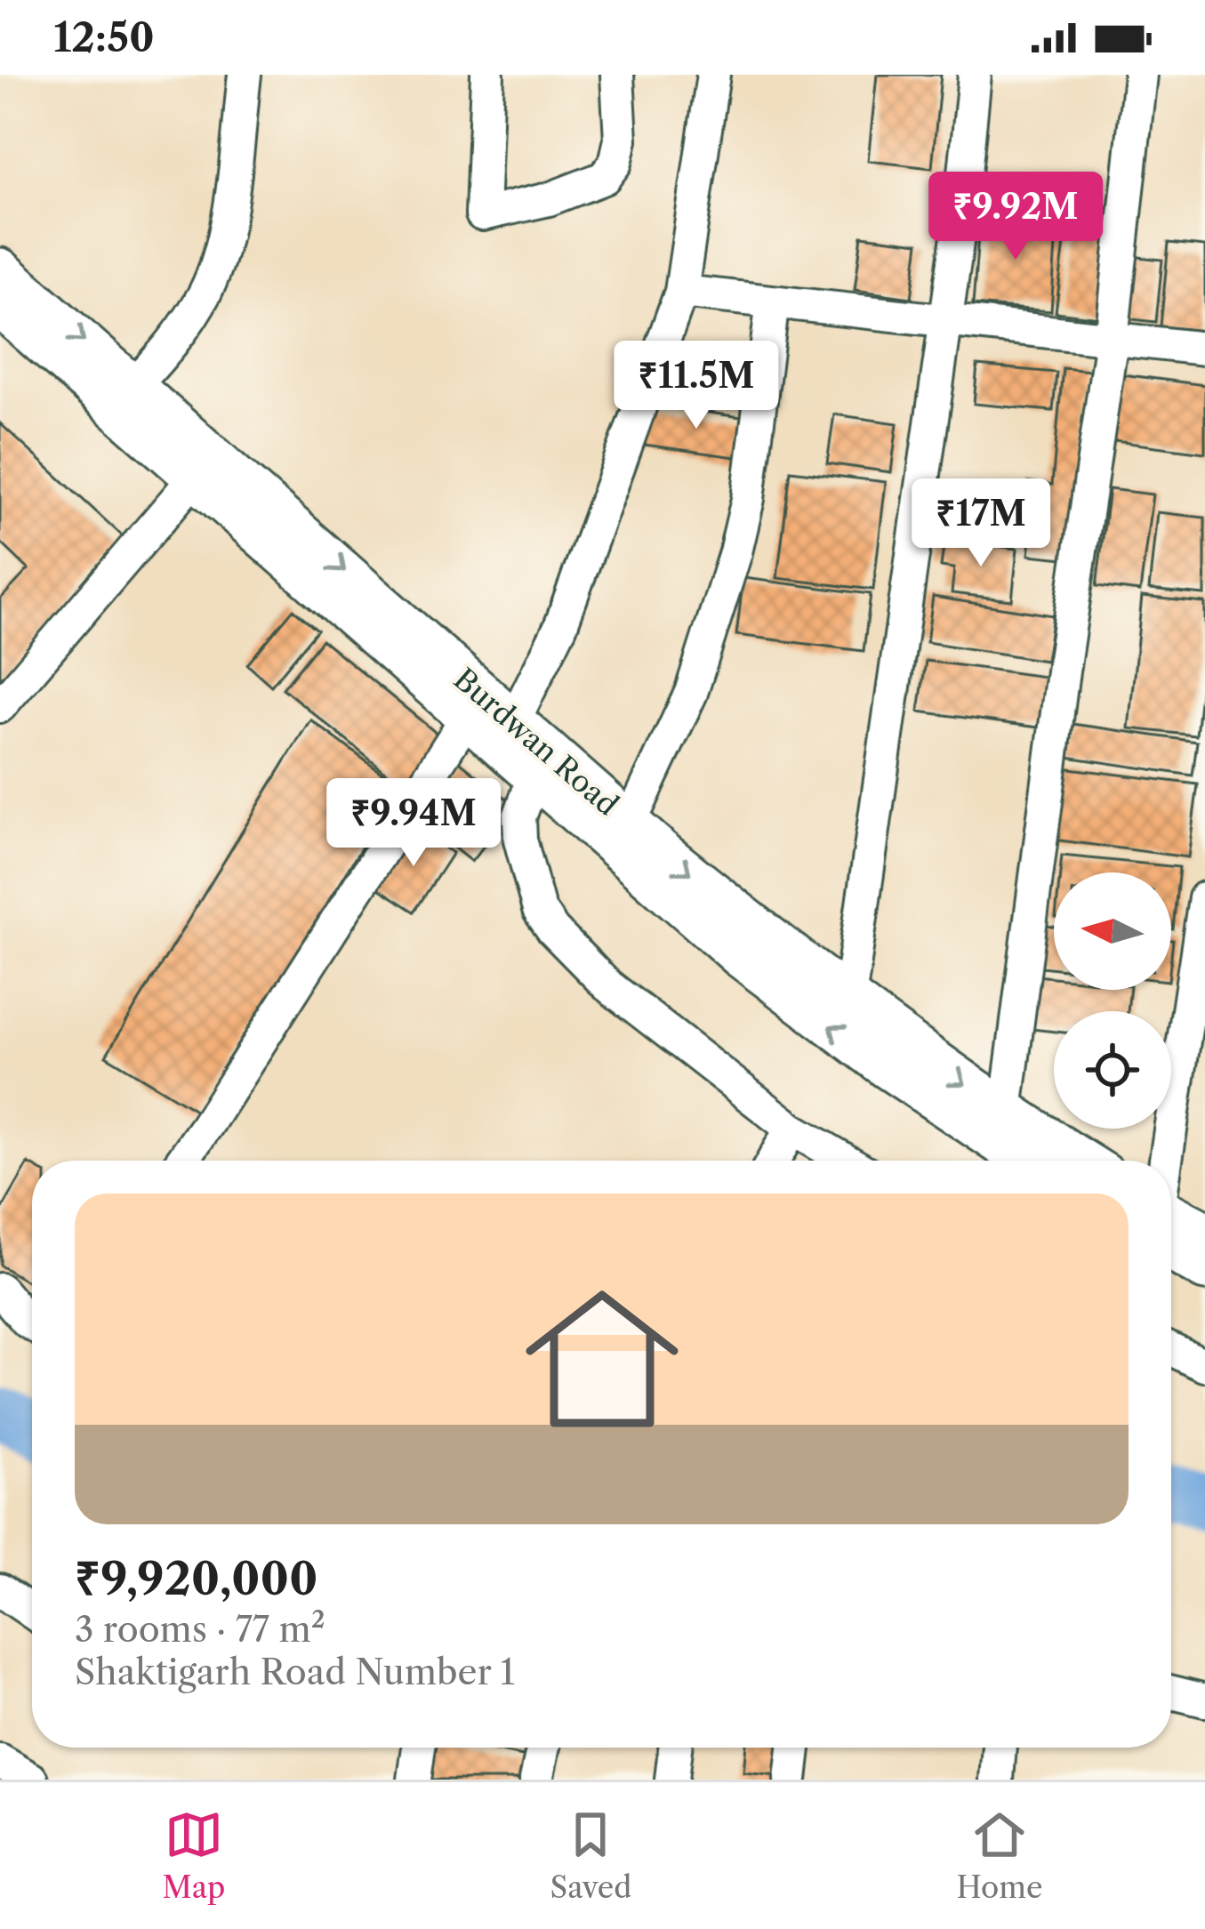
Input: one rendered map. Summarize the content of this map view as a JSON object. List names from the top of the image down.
{
  "streets": {
    "main road": ["Burdwan Road"]
  },
  "north": "left",
  "page": {
    "status": "12:50",
    "price": [
      "₹9.92M",
      "₹11.5M",
      "₹17M",
      "₹9.94M"
    ],
    "list": [
      {
        "name": "₹9,920,000",
        "note": "3 rooms · 77 m² · Shaktigarh Road Number 1"
      }
    ],
    "tabs": ["Map", "Saved", "Home"]
  }
}
